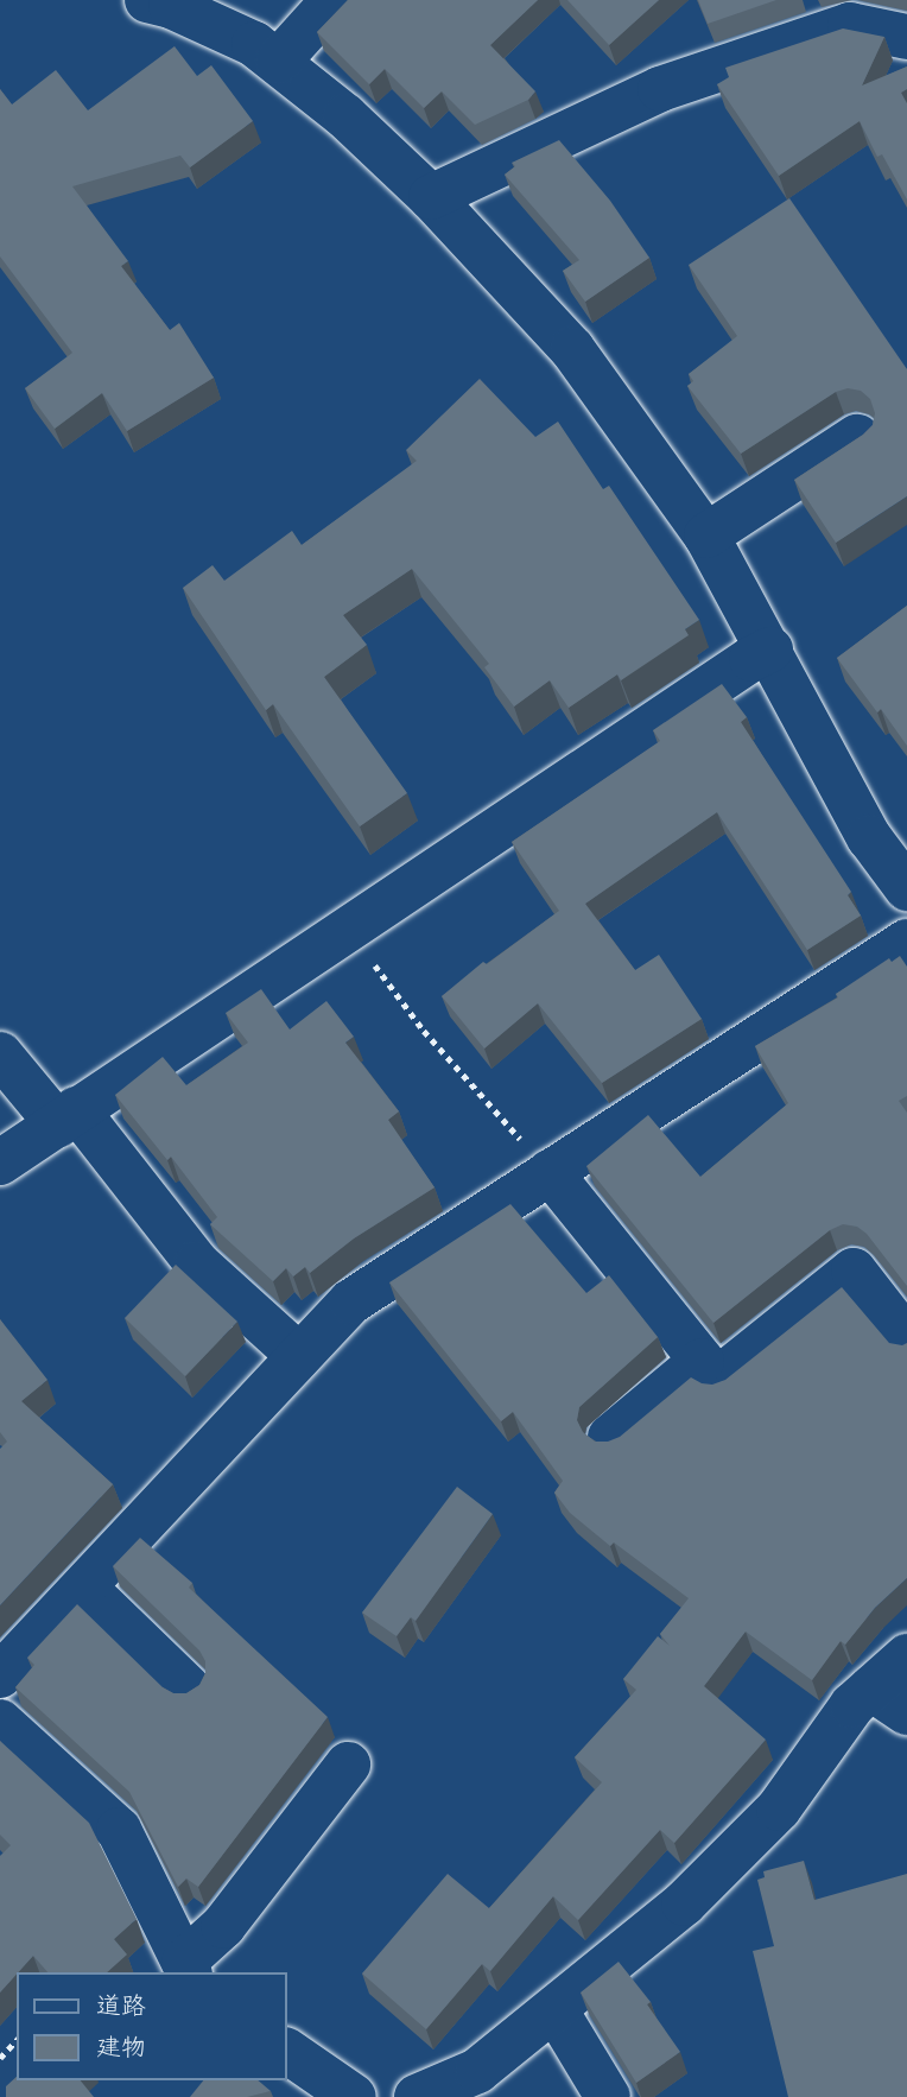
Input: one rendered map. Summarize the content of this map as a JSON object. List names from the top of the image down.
{
  "legend": ["道路", "建物"]
}
